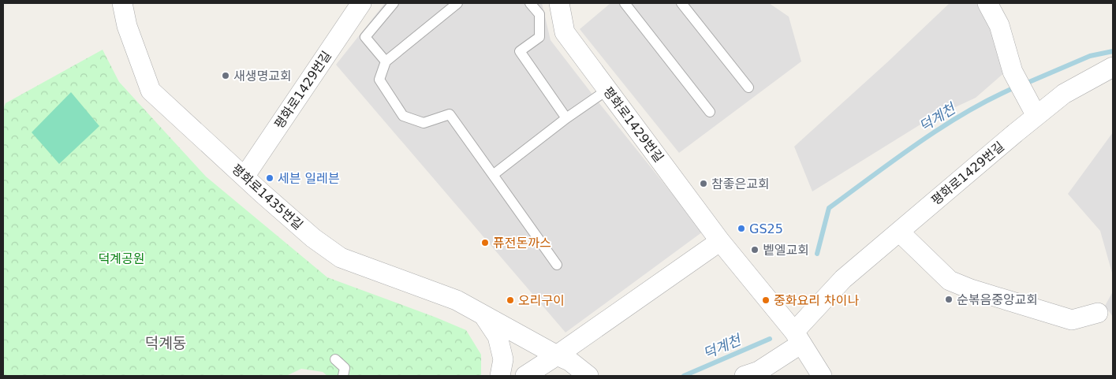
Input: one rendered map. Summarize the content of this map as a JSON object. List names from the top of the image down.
{
  "streets": {
    "street": ["평화로1429번길", "평화로1435번길"]
  },
  "crossings": [
    ["평화로1429번길", "평화로1435번길"]
  ],
  "districts": ["덕계동"],
  "water": ["덕계천"],
  "parks": ["덕계공원"],
  "places": [
    "새생명교회",
    "세븐 일레븐",
    "참좋은교회",
    "GS25",
    "퓨전돈까스",
    "벹엘교회",
    "순볶음중앙교회",
    "오리구이",
    "중화요리 차이나"
  ]
}
